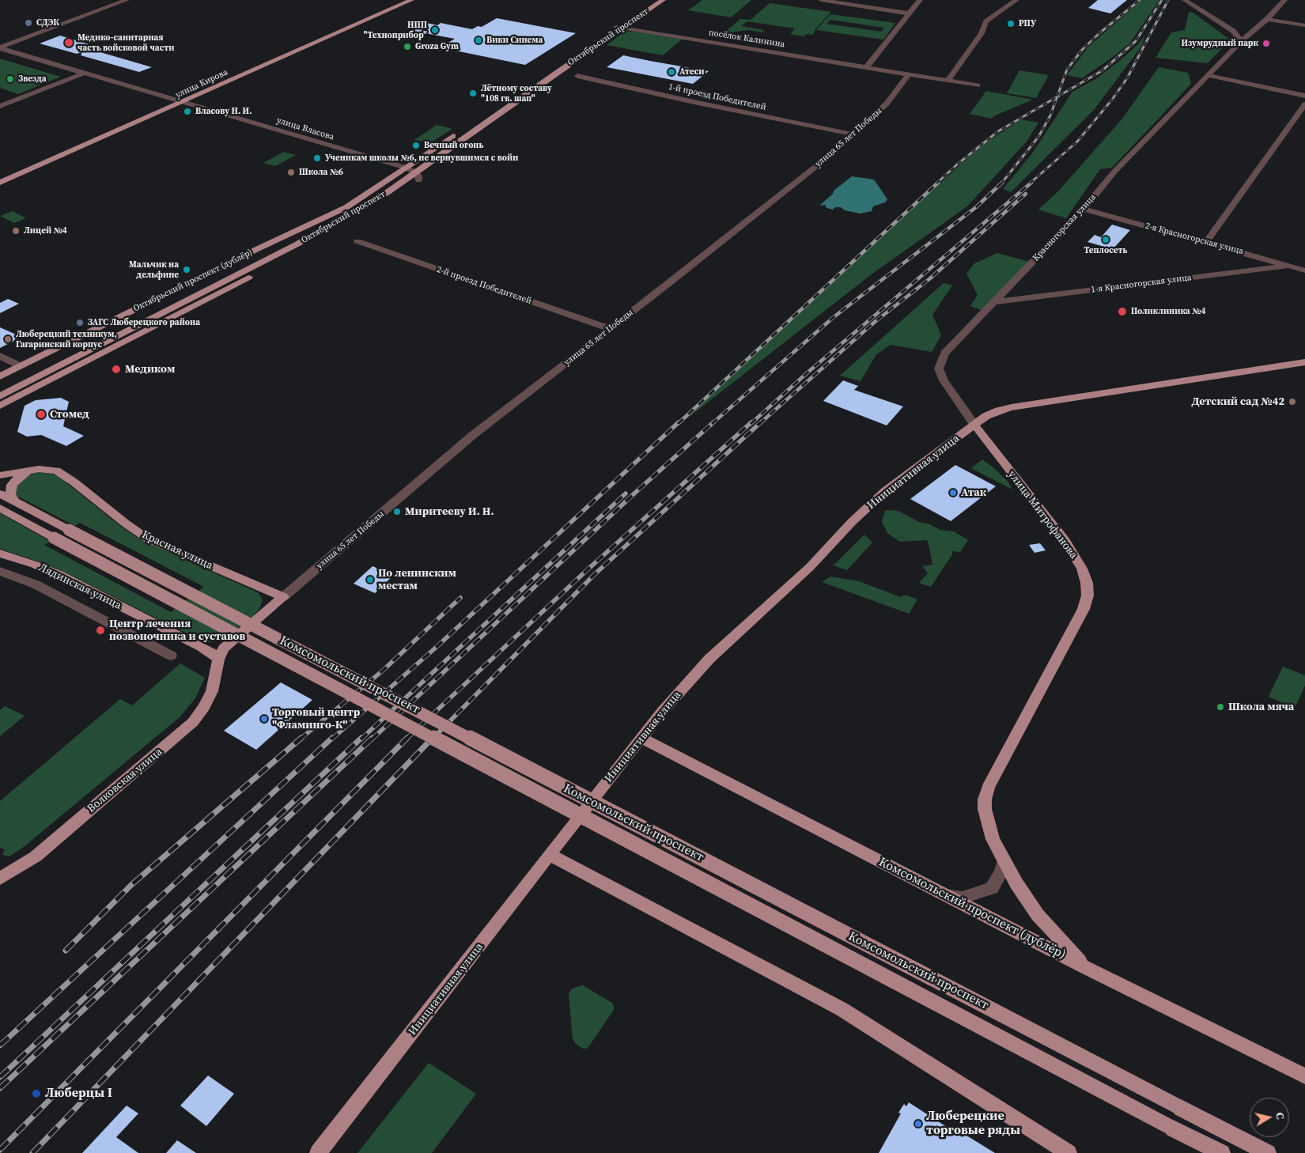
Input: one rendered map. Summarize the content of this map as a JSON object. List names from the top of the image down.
{
  "streets": {
    "main road": [
      "Октябрьский проспект",
      "улица Кирова",
      "Октябрьский проспект (дублёр)",
      "Инициативная улица",
      "улица Митрофанова",
      "Красная улица",
      "Лядинская улица",
      "Комсомольский проспект",
      "Волковская улица",
      "Комсомольский проспект (дублёр)"
    ],
    "street": [
      "посёлок Калинина",
      "1-й проезд Победителей",
      "улица Власова",
      "улица 65 лет Победы",
      "Красногорская улица",
      "2-я Красногорская улица",
      "1-я Красногорская улица",
      "2-й проезд Победителей"
    ]
  },
  "crossings": [
    ["Октябрьский проспект", "посёлок Калинина"],
    ["Октябрьский проспект", "улица Власова"],
    ["Октябрьский проспект", "Октябрьский проспект (дублёр)"],
    ["посёлок Калинина", "улица 65 лет Победы"],
    ["улица Кирова", "улица Власова"],
    ["1-й проезд Победителей", "улица 65 лет Победы"],
    ["улица Власова", "Октябрьский проспект (дублёр)"],
    ["улица 65 лет Победы", "2-й проезд Победителей"],
    ["улица 65 лет Победы", "Красная улица"],
    ["Красногорская улица", "2-я Красногорская улица"],
    ["Красногорская улица", "1-я Красногорская улица"],
    ["Красногорская улица", "Инициативная улица"],
    ["Красногорская улица", "улица Митрофанова"],
    ["2-я Красногорская улица", "1-я Красногорская улица"],
    ["Инициативная улица", "улица Митрофанова"],
    ["Инициативная улица", "Комсомольский проспект (дублёр)"],
    ["улица Митрофанова", "Комсомольский проспект (дублёр)"],
    ["Лядинская улица", "Волковская улица"]
  ],
  "places": [
    "СДЭК",
    "РПУ",
    "НПП \"Техноприбор\"",
    "Вики Синема",
    "Медико-санитарная часть войсковой части",
    "Изумрудный парк",
    "Groza Gym",
    "Атеси",
    "Звезда",
    "Лётному составу \"108 гв. шап\"",
    "Власову Н. И.",
    "Вечный огонь",
    "Ученикам школы №6, не вернувшимся с войн",
    "Школа №6",
    "Лицей №4",
    "Теплосеть",
    "Мальчик на дельфине",
    "Поликлиника №4",
    "ЗАГС Люберецкого района",
    "Люберецкий техникум, Гагаринский корпус",
    "Медиком",
    "Детский сад №42",
    "Стомед",
    "Атак",
    "Миритееву И. Н.",
    "По ленинским местам",
    "Центр лечения позвоночника и суставов",
    "Школа мяча",
    "Торговый центр \"Фламинго-К\"",
    "Люберцы I",
    "Люберецкие торговые ряды"
  ],
  "north": "right"
}
